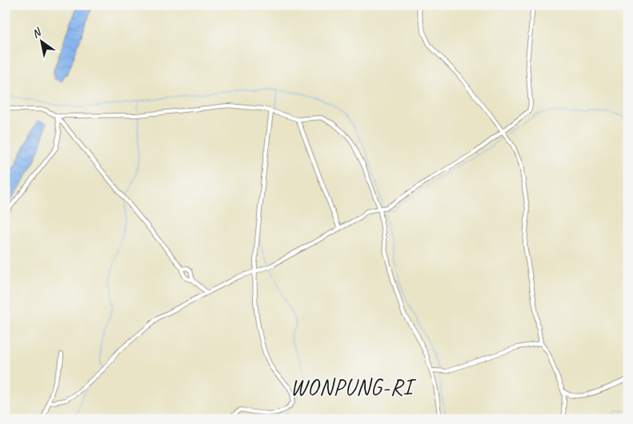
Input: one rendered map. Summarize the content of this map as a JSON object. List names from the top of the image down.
{
  "districts": ["WONPUNG-RI"],
  "north": "top left"
}
